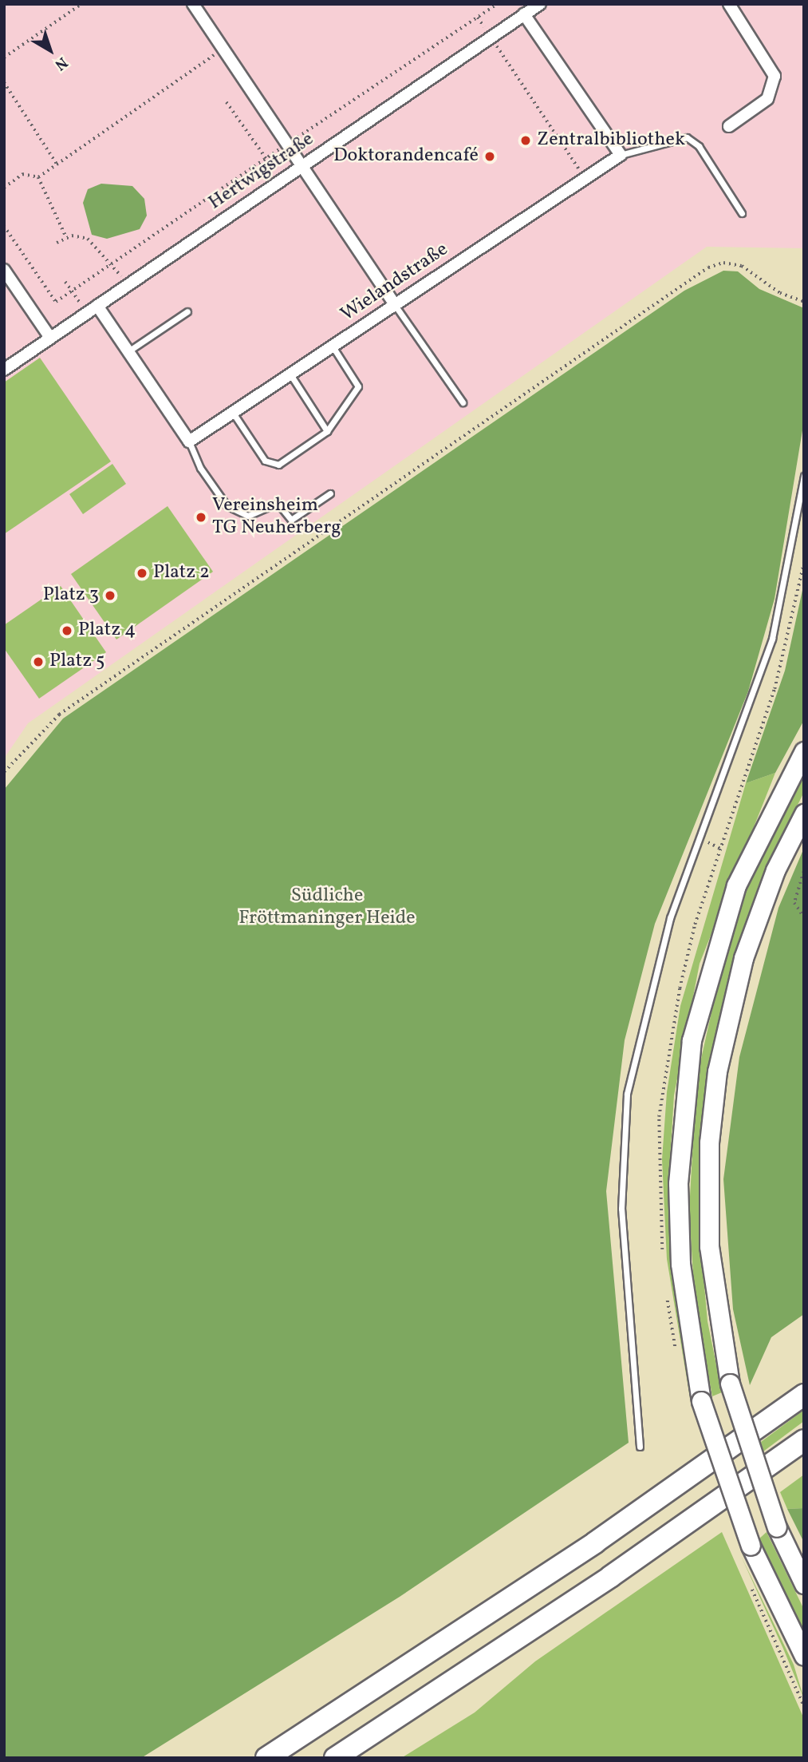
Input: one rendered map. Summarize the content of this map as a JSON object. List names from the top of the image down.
{
  "streets": {
    "street": ["Hertwigstraße", "Wielandstraße"]
  },
  "parks": ["Südliche Fröttmaninger Heide"],
  "places": [
    "Zentralbibliothek",
    "Doktorandencafé",
    "Vereinsheim TG Neuherberg",
    "Platz 2",
    "Platz 3",
    "Platz 4",
    "Platz 5"
  ],
  "north": "bottom right"
}
